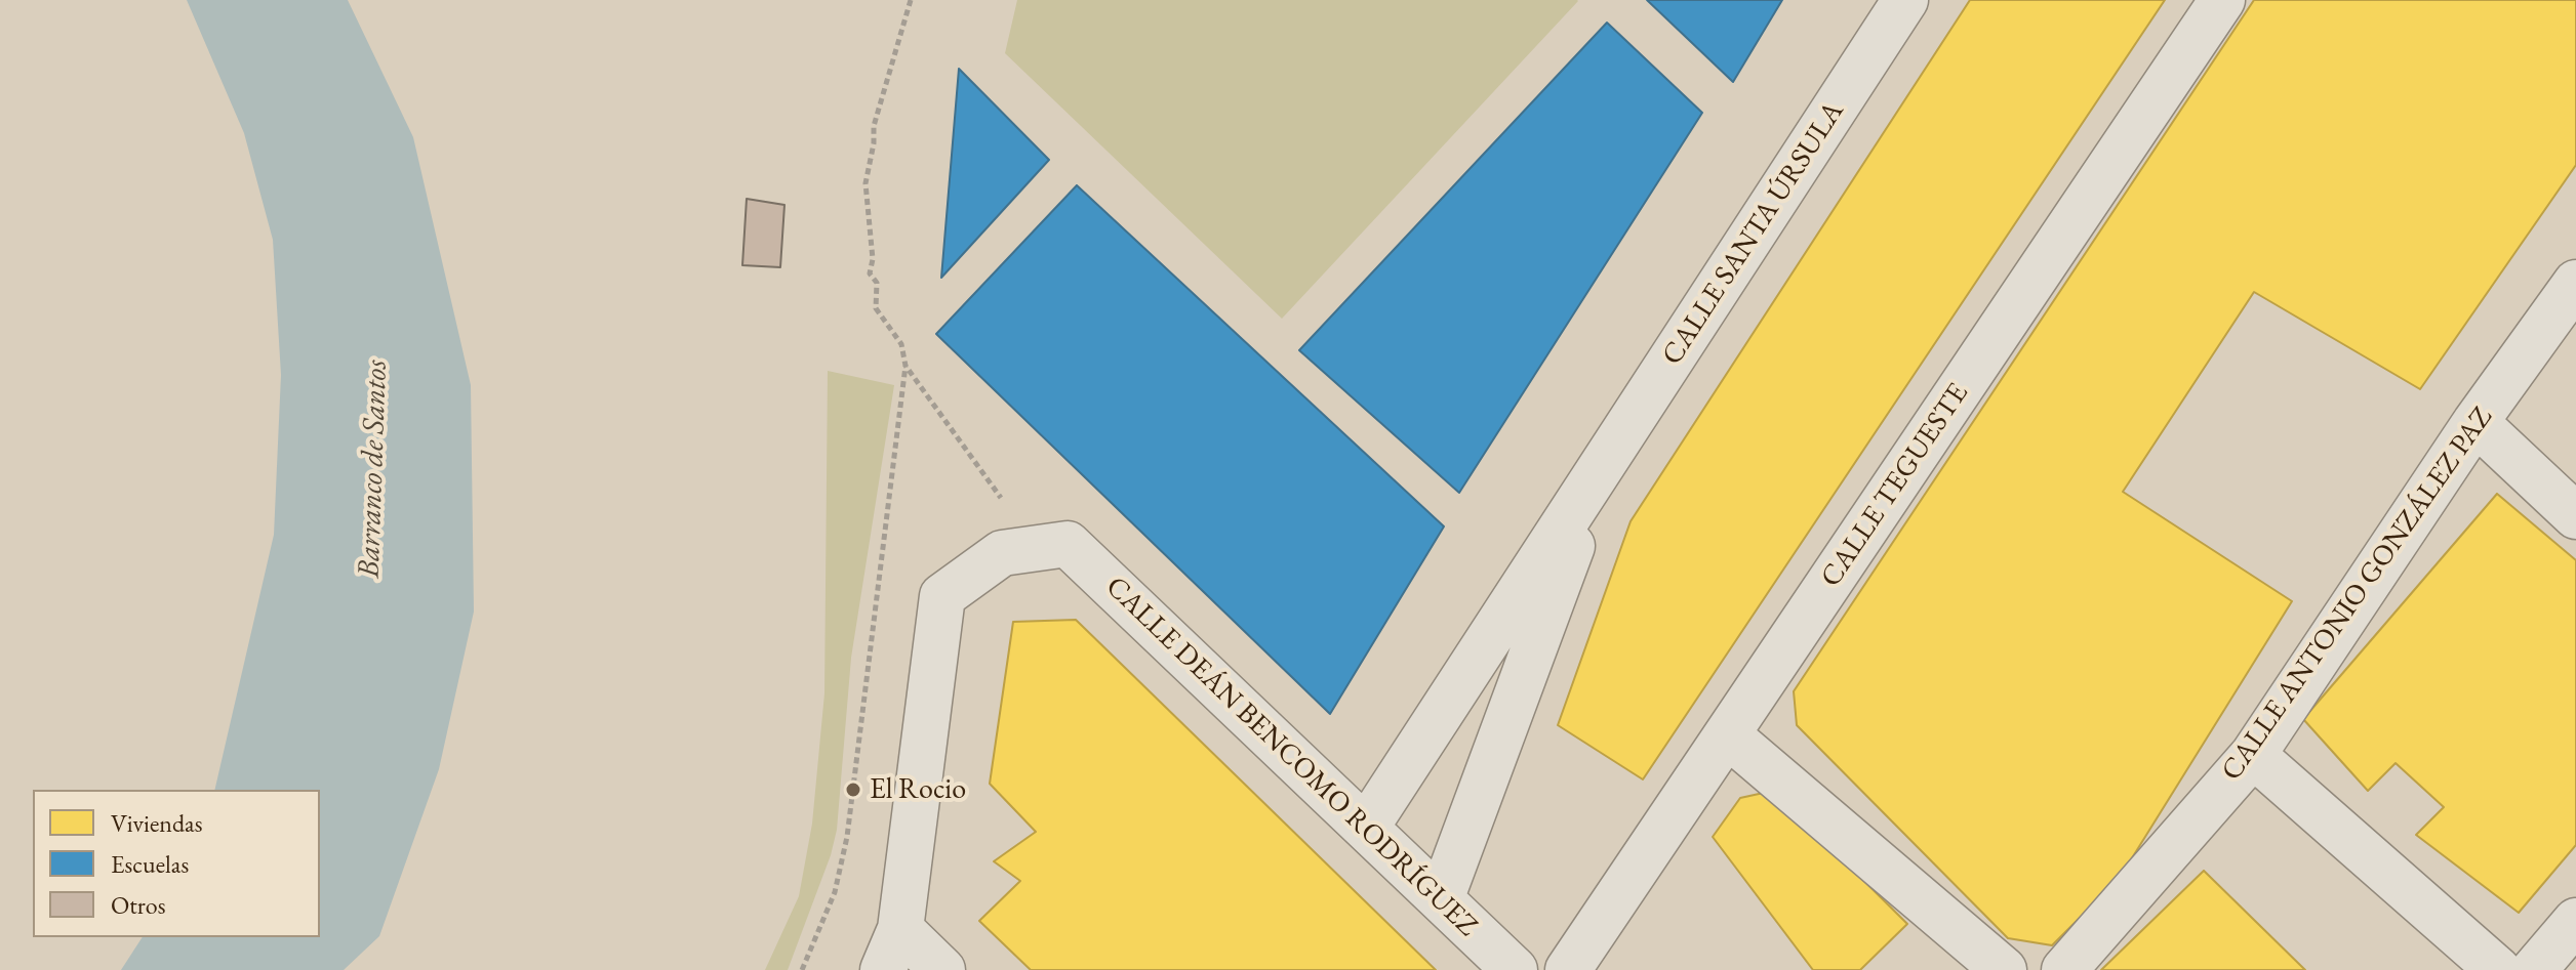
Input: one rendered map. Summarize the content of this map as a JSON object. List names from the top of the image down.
{
  "streets": {
    "street": [
      "CALLE SANTA ÚRSULA",
      "CALLE TEGUESTE",
      "CALLE ANTONIO GONZÁLEZ PAZ",
      "CALLE DEÁN BENCOMO RODRÍGUEZ"
    ]
  },
  "crossings": [
    ["CALLE SANTA ÚRSULA", "CALLE DEÁN BENCOMO RODRÍGUEZ"]
  ],
  "water": ["Barranco de Santos"],
  "places": ["El Rocio"],
  "legend": ["Viviendas", "Escuelas", "Otros"]
}
